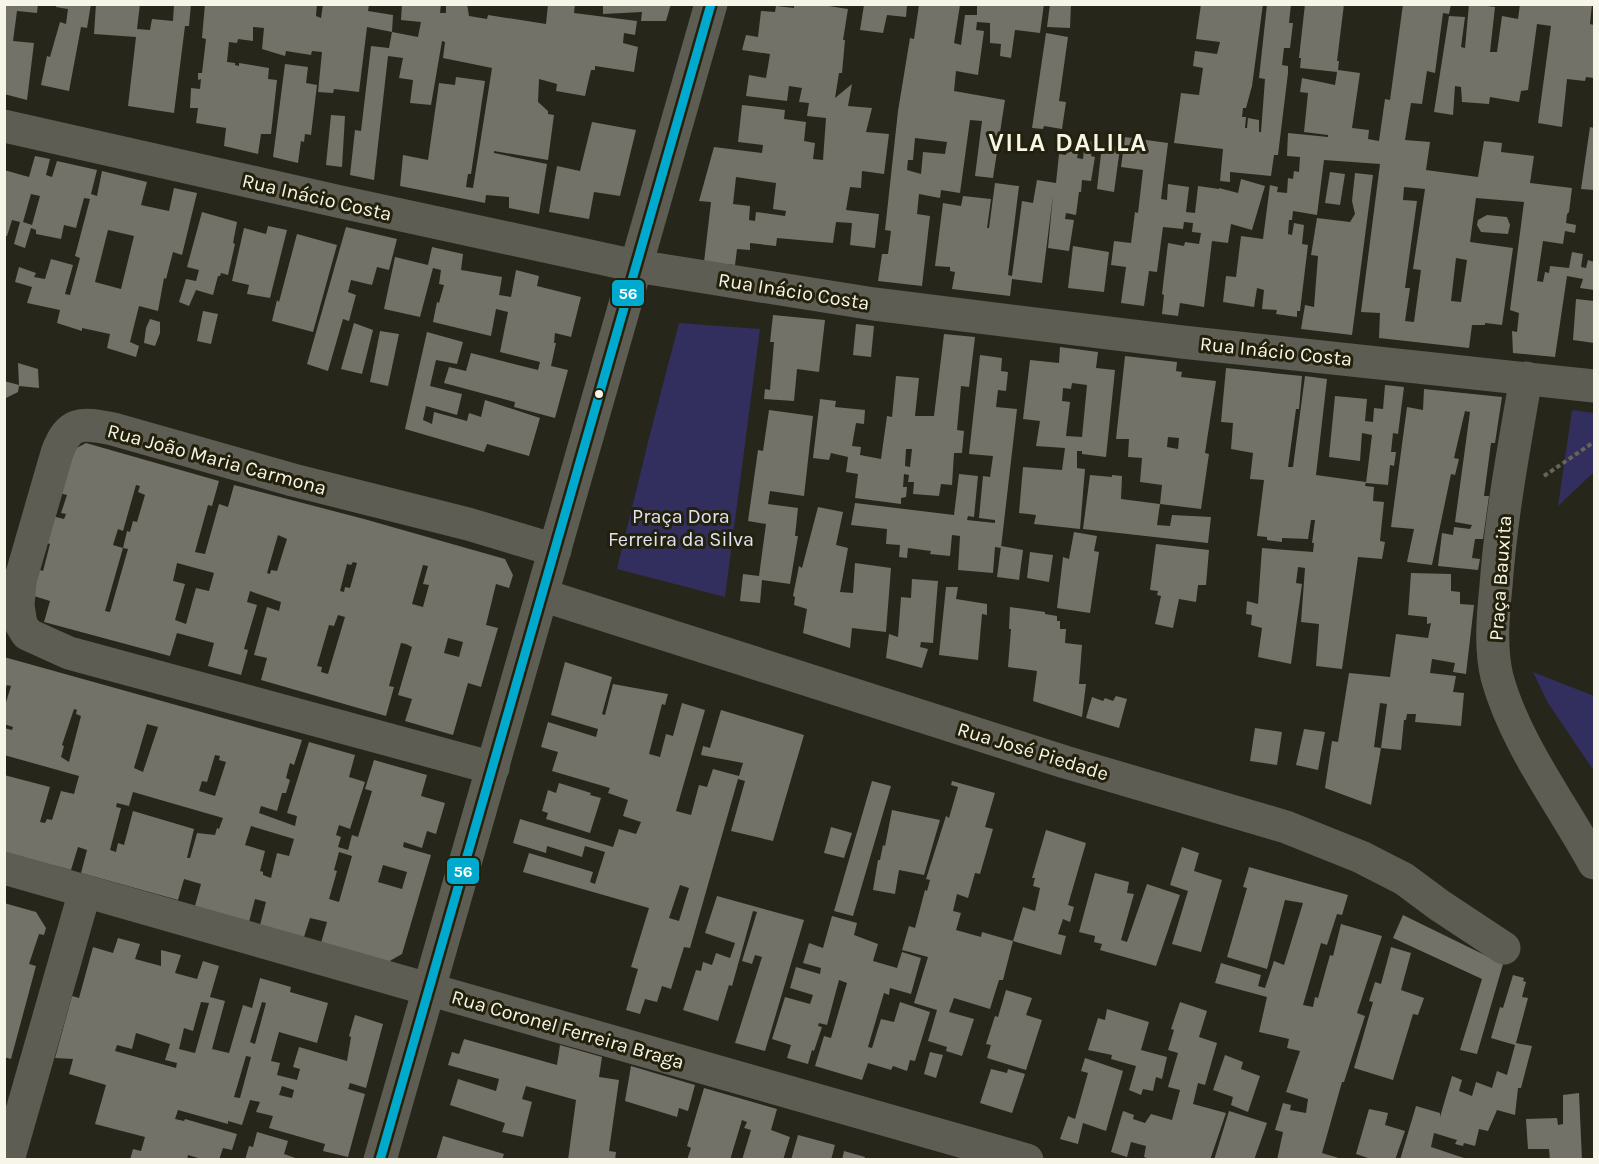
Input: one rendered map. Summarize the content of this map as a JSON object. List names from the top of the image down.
{
  "streets": {
    "street": [
      "Rua Inácio Costa",
      "Rua João Maria Carmona",
      "Praça Bauxita",
      "Rua José Piedade",
      "Rua Coronel Ferreira Braga"
    ]
  },
  "crossings": [
    ["Rua Inácio Costa", "Praça Bauxita"]
  ],
  "districts": ["VILA DALILA"],
  "parks": ["Praça Dora Ferreira da Silva"],
  "lines": ["transit line 56"]
}
